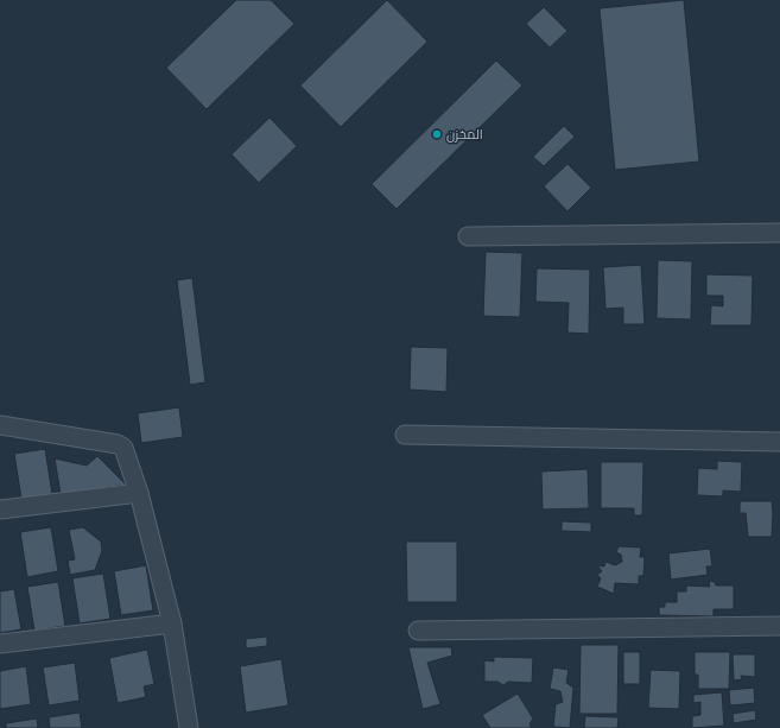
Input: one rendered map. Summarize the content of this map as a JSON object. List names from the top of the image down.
{
  "places": ["المخزن"]
}
